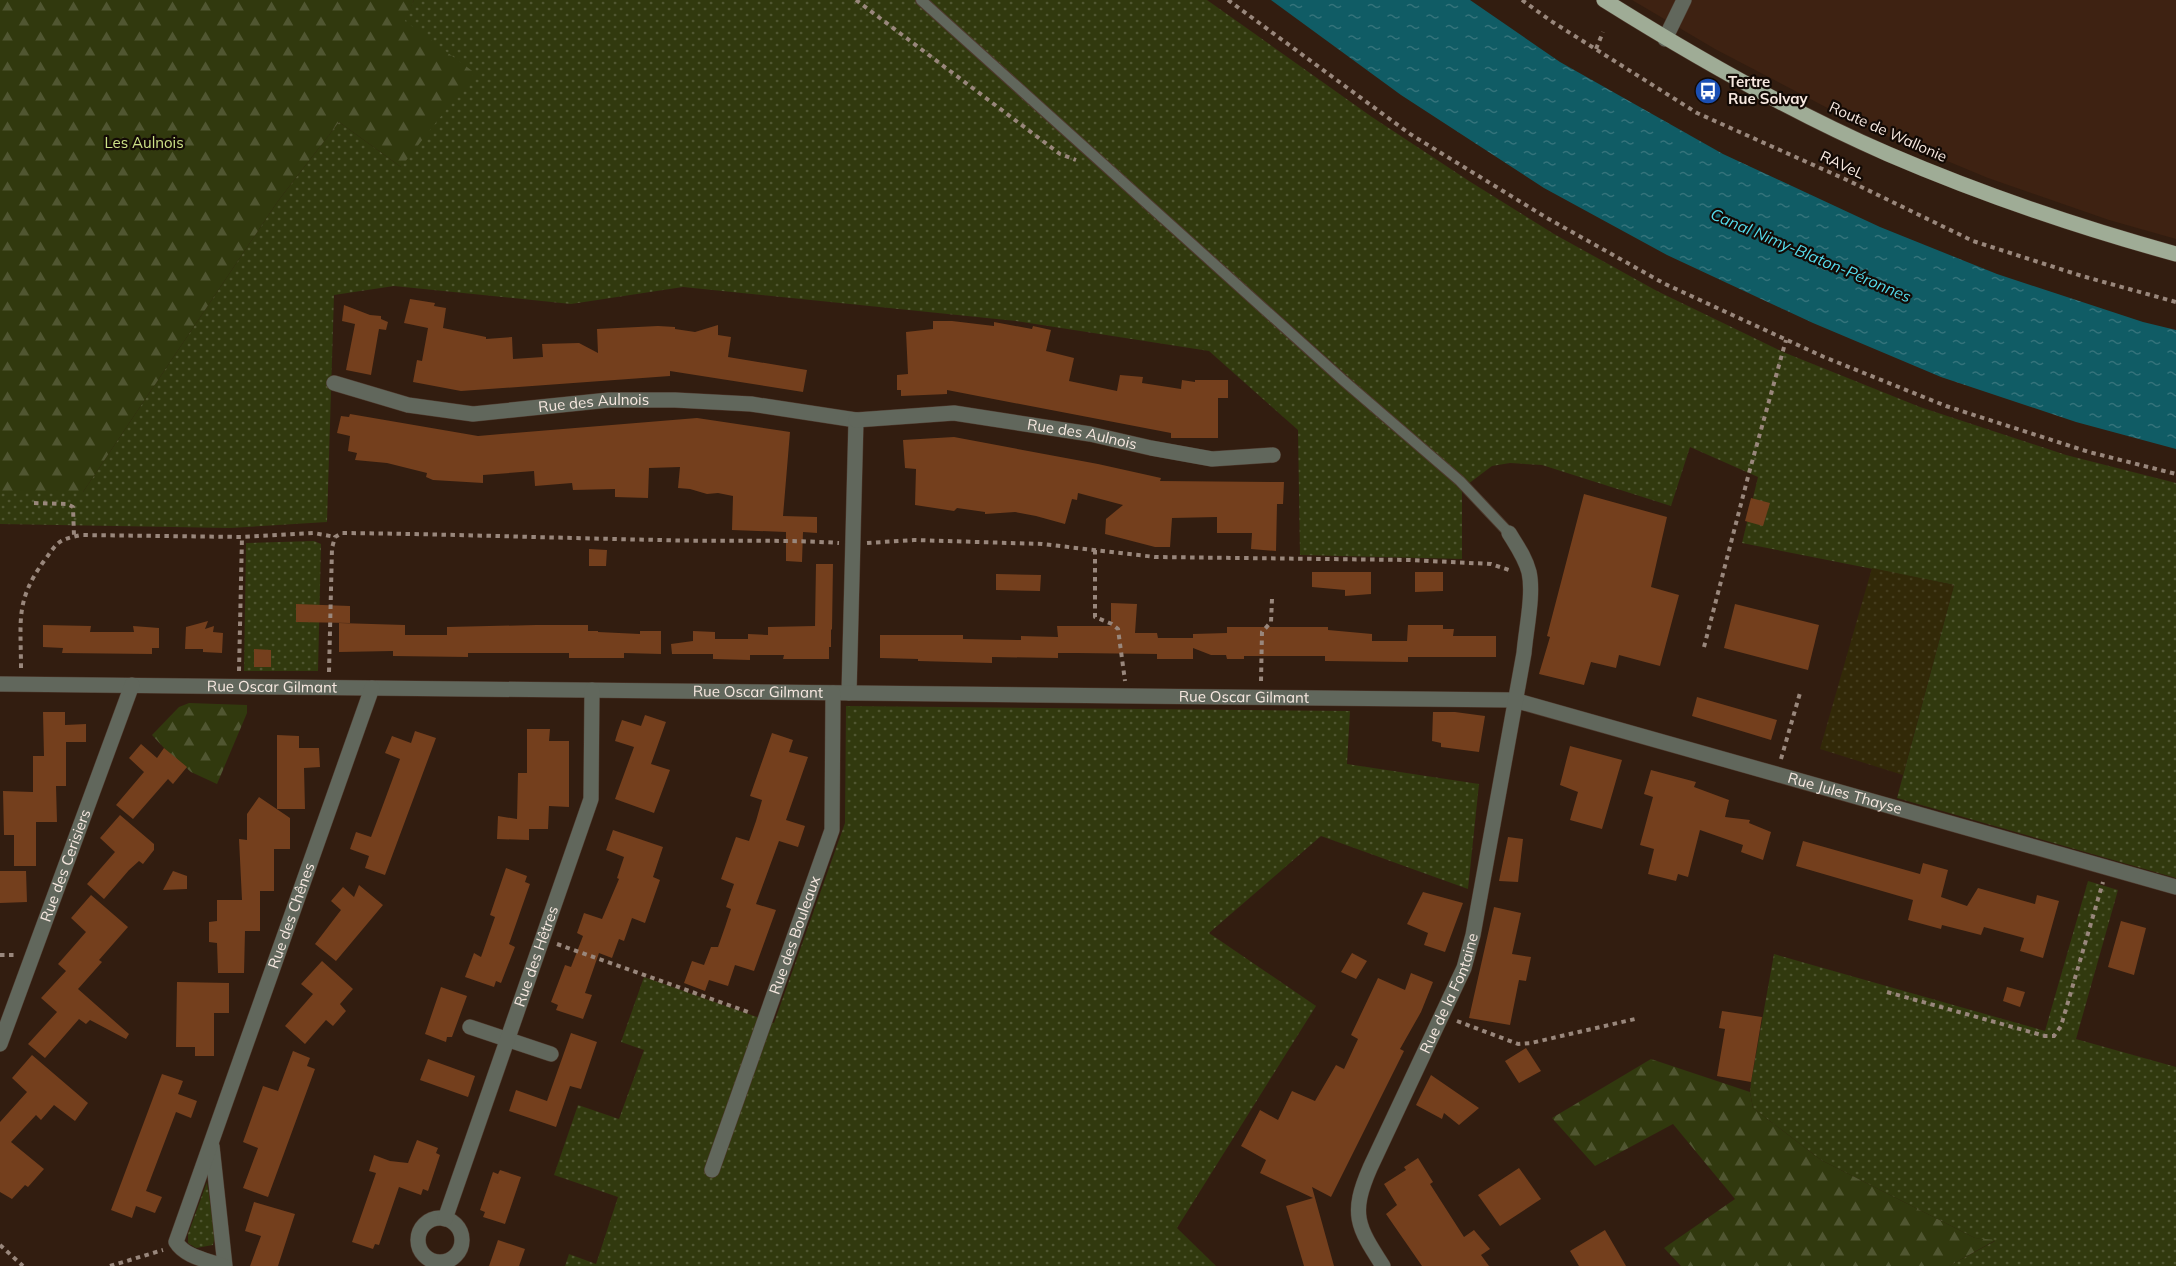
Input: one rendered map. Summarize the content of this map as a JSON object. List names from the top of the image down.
{
  "streets": {
    "main road": ["Route de Wallonie"],
    "street": [
      "Rue des Aulnois",
      "Rue Oscar Gilmant",
      "Rue Jules Thayse",
      "Rue des Cerisiers",
      "Rue des Chênes",
      "Rue des Bouleaux",
      "Rue des Hêtres",
      "Rue de la Fontaine"
    ],
    "path": ["RAVeL"]
  },
  "crossings": [
    ["Rue Oscar Gilmant", "Rue Jules Thayse"],
    ["Rue Oscar Gilmant", "Rue des Cerisiers"],
    ["Rue Oscar Gilmant", "Rue des Chênes"],
    ["Rue Oscar Gilmant", "Rue des Bouleaux"],
    ["Rue Oscar Gilmant", "Rue des Hêtres"],
    ["Rue Oscar Gilmant", "Rue de la Fontaine"],
    ["Rue Jules Thayse", "Rue de la Fontaine"]
  ],
  "water": ["Canal Nimy-Blaton-Péronnes"],
  "parks": ["Les Aulnois"],
  "places": {
    "bus stop": ["Tertre Rue Solvay"]
  }
}
